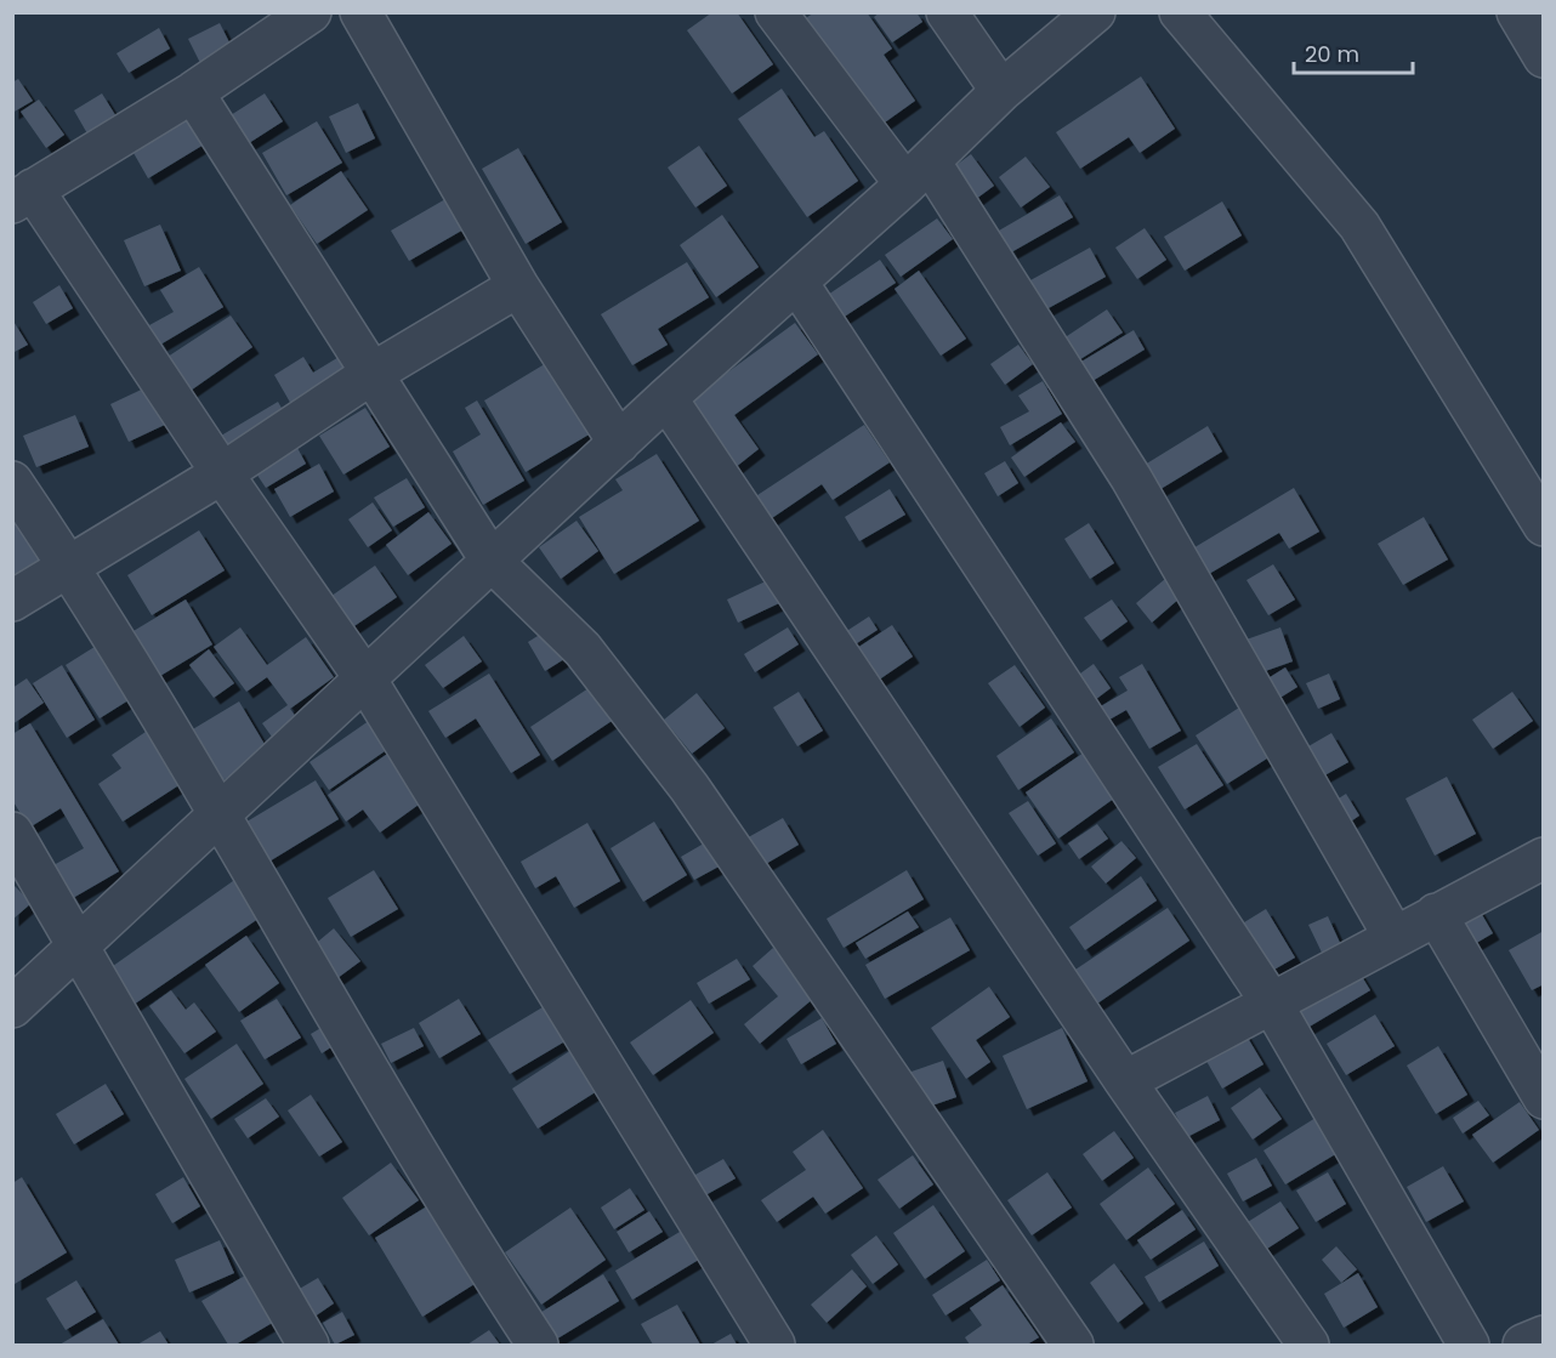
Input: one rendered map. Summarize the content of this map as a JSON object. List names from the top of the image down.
{
  "scale_bar": "20 m"
}
